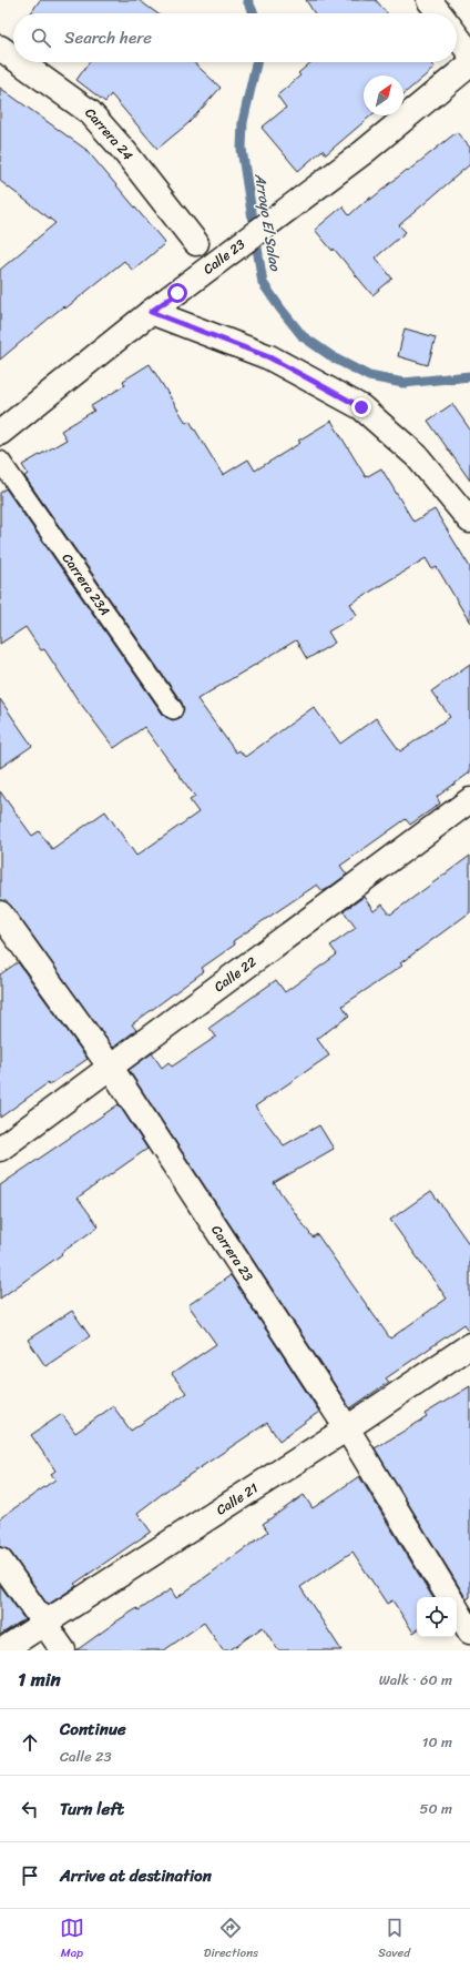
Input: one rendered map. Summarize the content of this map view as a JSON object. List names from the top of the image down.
{
  "streets": {
    "street": [
      "Carrera 24",
      "Calle 23",
      "Calle 22",
      "Carrera 23",
      "Calle 21"
    ],
    "lane": ["Carrera 23A"]
  },
  "crossings": [
    ["Calle 22", "Carrera 23"],
    ["Carrera 23", "Calle 21"]
  ],
  "water": ["Arroyo El Salao"],
  "north": "top right",
  "page": {
    "search": "Search here",
    "heading": ["1 min", "Walk · 60 m"],
    "list": [
      ["Continue", "Calle 23", "10 m"],
      ["Turn left", "50 m"],
      "Arrive at destination"
    ],
    "nav": ["Map", "Directions", "Saved"]
  }
}
